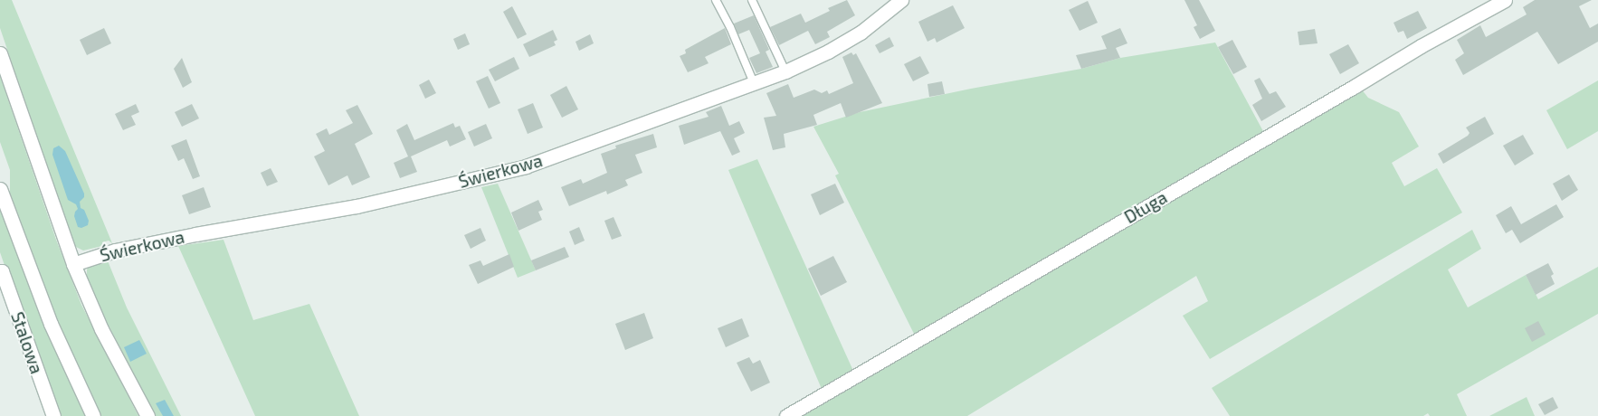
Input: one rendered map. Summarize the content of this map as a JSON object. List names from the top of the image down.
{
  "streets": {
    "street": ["Świerkowa", "Długa", "Stalowa"]
  }
}
